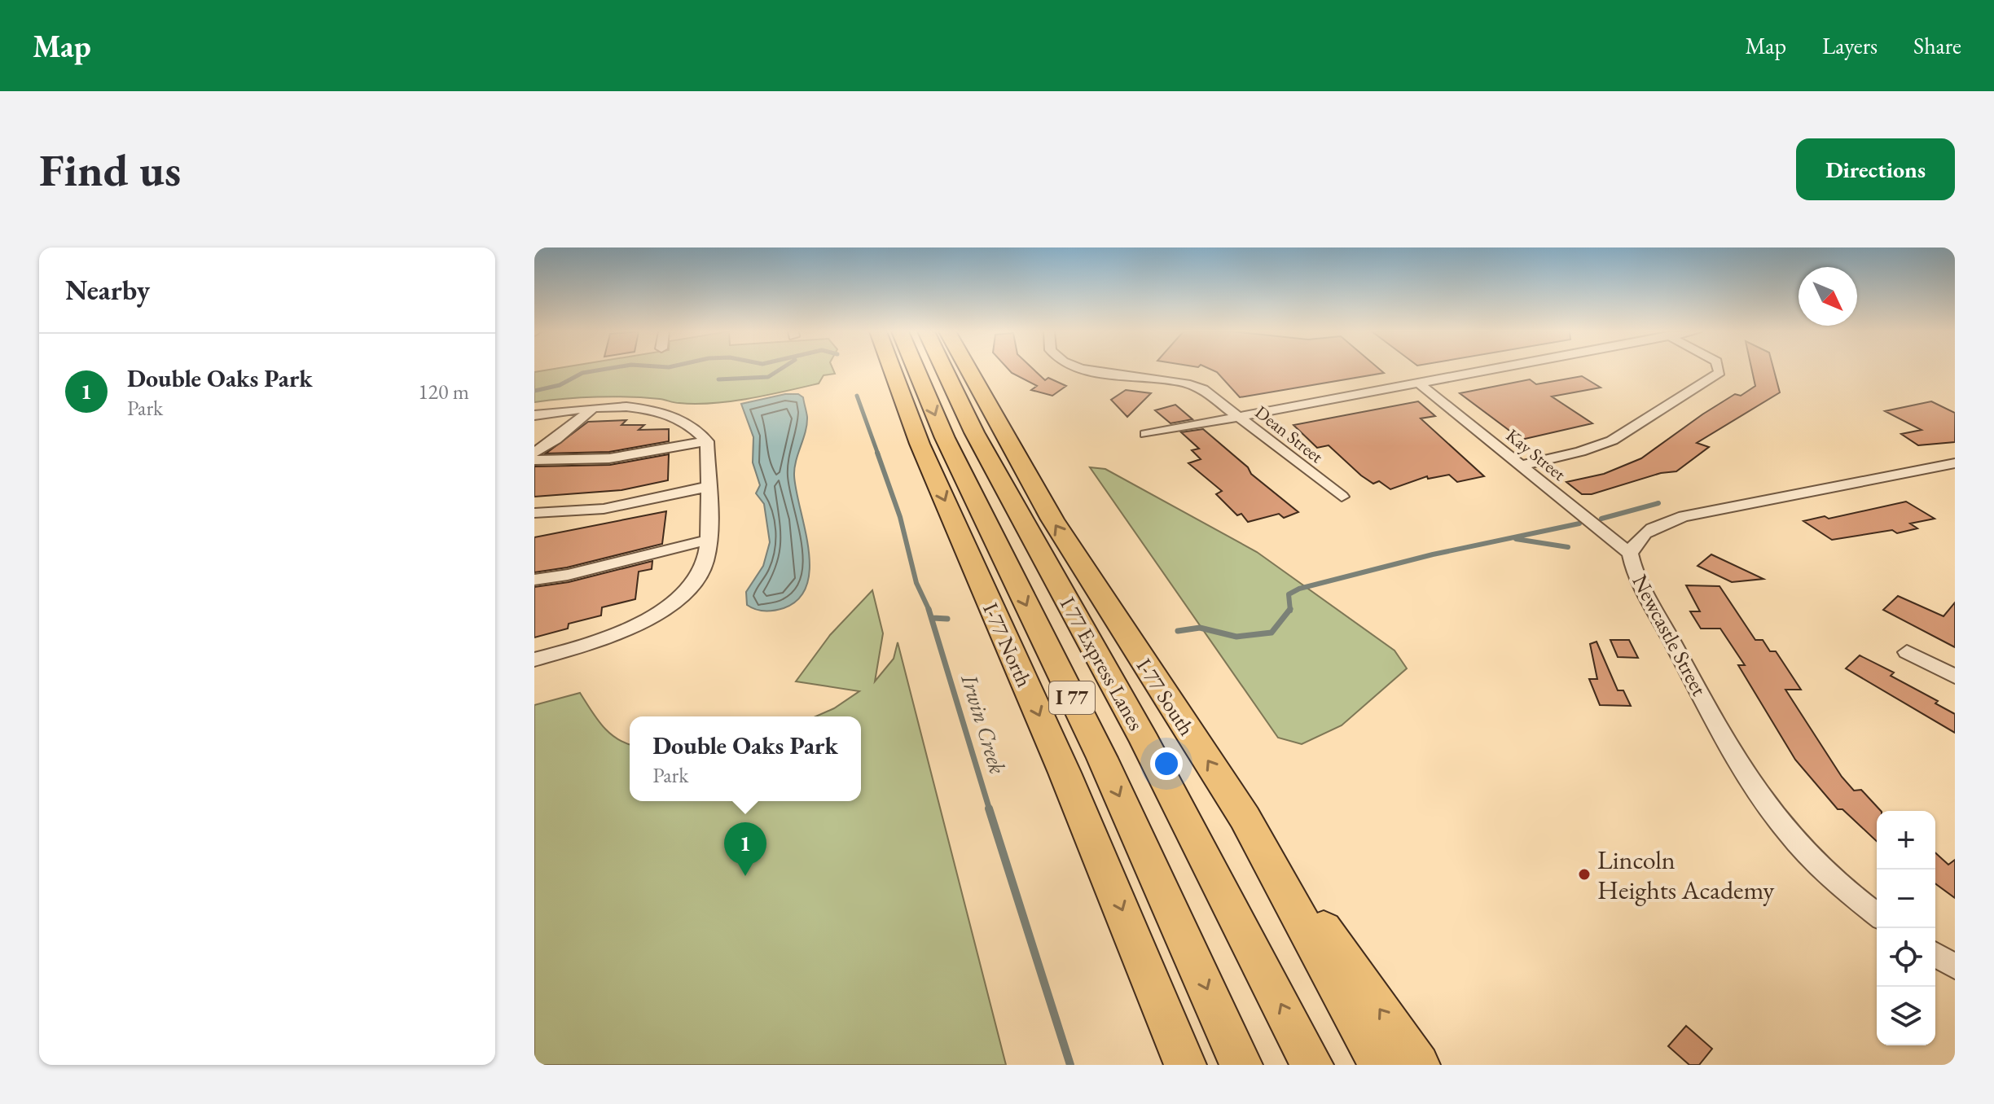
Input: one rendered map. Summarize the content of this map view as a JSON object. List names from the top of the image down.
{
  "streets": {
    "highway": [
      "I-77 North",
      "I 77 Express Lanes",
      "I-77 South",
      "I 77"
    ],
    "street": ["Dean Street", "Kay Street", "Newcastle Street"]
  },
  "crossings": [
    ["Kay Street", "Newcastle Street"]
  ],
  "one_way": ["I-77 North", "I-77 South"],
  "water": ["Irwin Creek"],
  "places": ["Lincoln Heights Academy"],
  "north": "bottom right",
  "page": {
    "header": "Map",
    "nav": ["Map", "Layers", "Share"],
    "buttons": "Directions",
    "title": "Find us",
    "heading": "Nearby",
    "list": [
      {
        "mark": "1",
        "name": "Double Oaks Park",
        "note": "Park",
        "value": "120 m"
      }
    ],
    "popup": ["Double Oaks Park", "Park"],
    "map_buttons": ["+", "−"],
    "pins": "1"
  }
}
